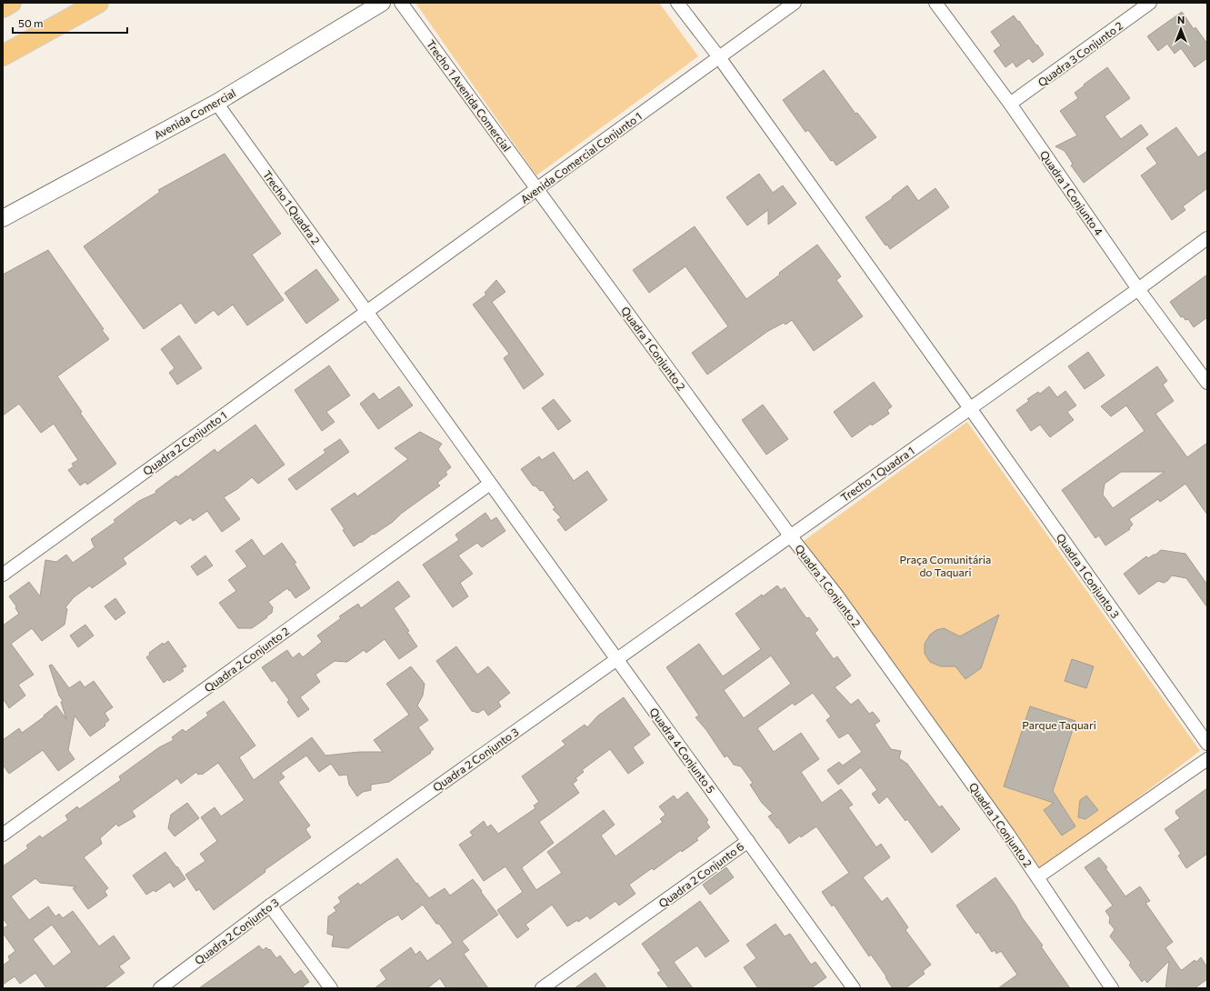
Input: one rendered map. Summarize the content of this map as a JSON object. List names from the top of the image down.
{
  "streets": {
    "street": [
      "Quadra 3 Conjunto 2",
      "Trecho 1 Avenida Comercial",
      "Avenida Comercial",
      "Avenida Comercial Conjunto 1",
      "Quadra 1 Conjunto 4",
      "Trecho 1 Quadra 2",
      "Quadra 1 Conjunto 2",
      "Quadra 2 Conjunto 1",
      "Trecho 1 Quadra 1",
      "Quadra 1 Conjunto 3",
      "Quadra 2 Conjunto 2",
      "Quadra 4 Conjunto 5",
      "Quadra 2 Conjunto 3",
      "Quadra 2 Conjunto 6"
    ]
  },
  "crossings": [
    ["Quadra 3 Conjunto 2", "Quadra 1 Conjunto 4"],
    ["Trecho 1 Avenida Comercial", "Avenida Comercial Conjunto 1"],
    ["Trecho 1 Avenida Comercial", "Quadra 1 Conjunto 2"],
    ["Avenida Comercial", "Trecho 1 Quadra 2"],
    ["Avenida Comercial Conjunto 1", "Trecho 1 Quadra 2"],
    ["Avenida Comercial Conjunto 1", "Quadra 1 Conjunto 2"],
    ["Avenida Comercial Conjunto 1", "Quadra 2 Conjunto 1"],
    ["Avenida Comercial Conjunto 1", "Quadra 1 Conjunto 3"],
    ["Quadra 1 Conjunto 4", "Trecho 1 Quadra 1"],
    ["Trecho 1 Quadra 2", "Quadra 2 Conjunto 1"],
    ["Trecho 1 Quadra 2", "Quadra 2 Conjunto 2"],
    ["Quadra 1 Conjunto 2", "Trecho 1 Quadra 1"],
    ["Trecho 1 Quadra 1", "Quadra 1 Conjunto 3"],
    ["Trecho 1 Quadra 1", "Quadra 4 Conjunto 5"],
    ["Trecho 1 Quadra 1", "Quadra 2 Conjunto 3"],
    ["Quadra 4 Conjunto 5", "Quadra 2 Conjunto 3"],
    ["Quadra 4 Conjunto 5", "Quadra 2 Conjunto 6"]
  ],
  "parks": ["Praça Comunitária do Taquari", "Parque Taquari"],
  "scale_bar": "50 m",
  "north": "top"
}
